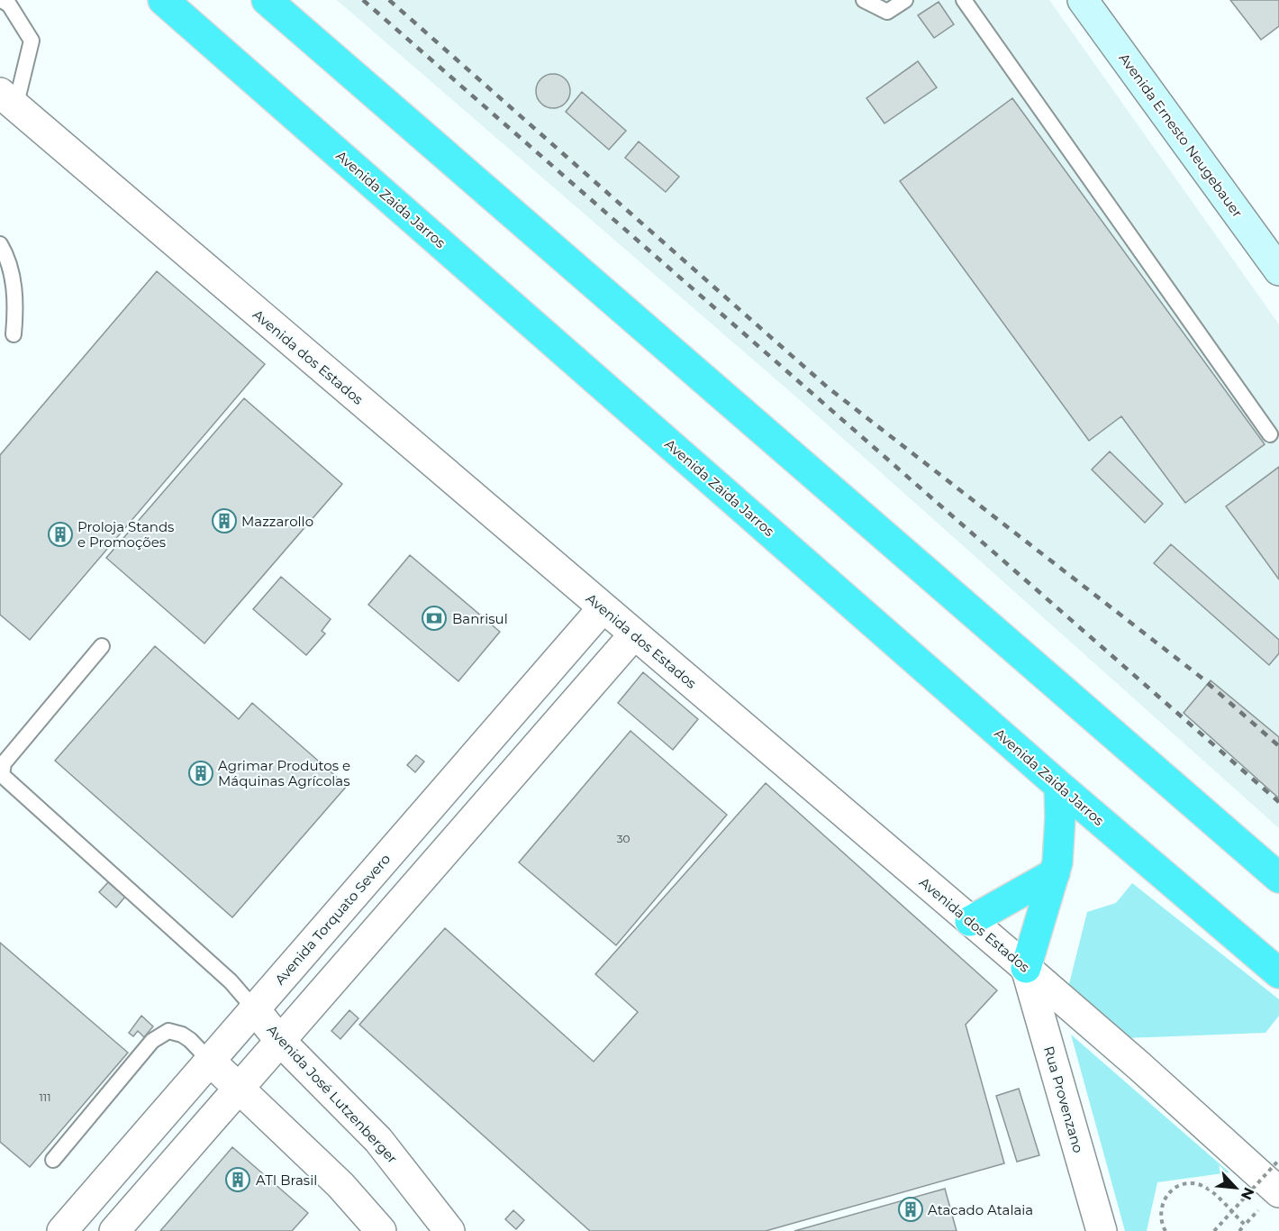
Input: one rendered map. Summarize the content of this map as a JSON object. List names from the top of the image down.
{
  "streets": {
    "highway": ["Avenida Zaida Jarros"],
    "main road": ["Avenida Ernesto Neugebauer"],
    "street": [
      "Avenida dos Estados",
      "Avenida Torquato Severo",
      "Avenida José Lutzenberger",
      "Rua Provenzano"
    ]
  },
  "crossings": [
    ["Avenida dos Estados", "Avenida Torquato Severo"],
    ["Avenida dos Estados", "Rua Provenzano"],
    ["Avenida Torquato Severo", "Avenida José Lutzenberger"]
  ],
  "places": {
    "building": [
      "Mazzarollo",
      "Proloja Stands e Promoções",
      "Agrimar Produtos e Máquinas Agrícolas",
      "ATI Brasil",
      "Atacado Atalaia"
    ],
    "bank": ["Banrisul"]
  },
  "house_numbers": ["30", "111"],
  "north": "bottom right"
}
